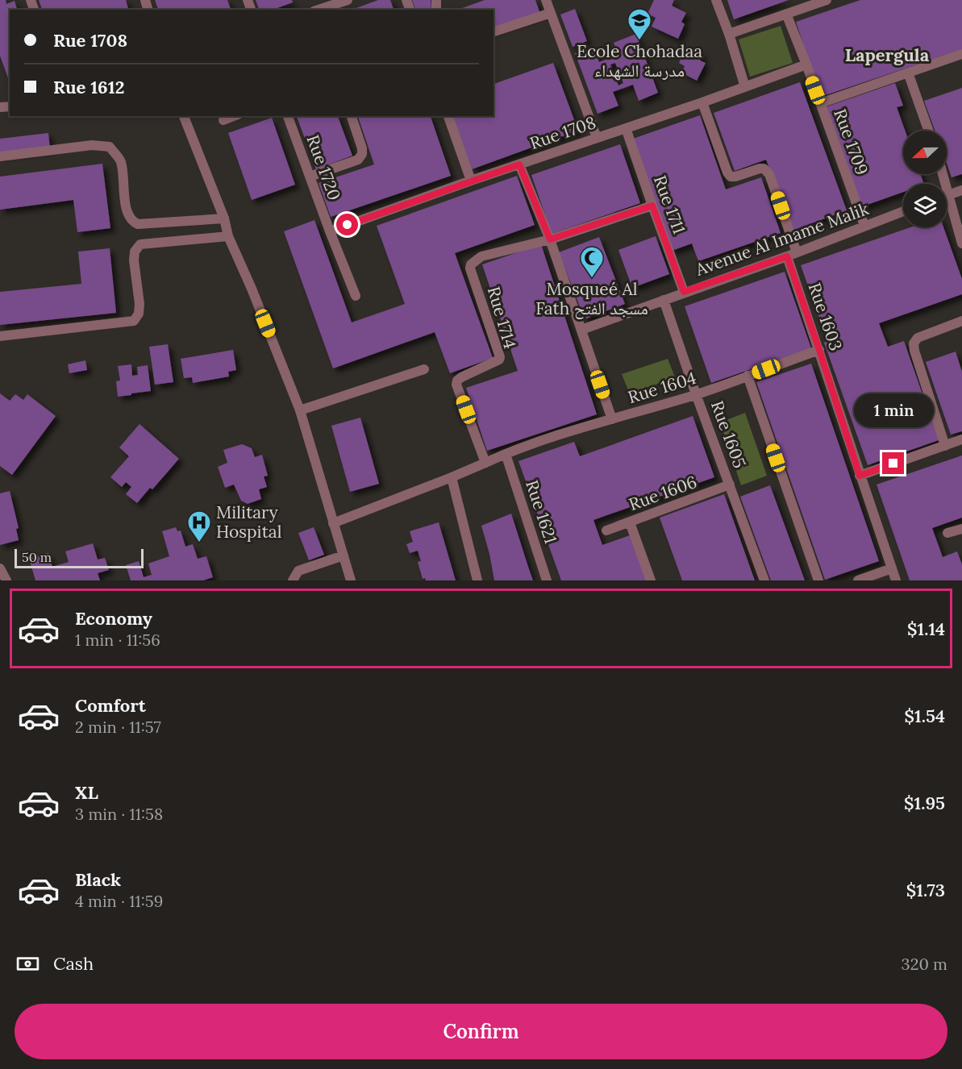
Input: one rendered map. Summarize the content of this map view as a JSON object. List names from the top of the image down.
{
  "streets": {
    "street": [
      "Rue 1708",
      "Rue 1709",
      "Rue 1720",
      "Rue 1711",
      "Avenue Al Imame Malik",
      "Rue 1603",
      "Rue 1714",
      "Rue 1604",
      "Rue 1605",
      "Rue 1606",
      "Rue 1621"
    ]
  },
  "crossings": [
    ["Rue 1708", "Rue 1709"],
    ["Rue 1708", "Rue 1720"],
    ["Rue 1708", "Rue 1711"],
    ["Rue 1708", "Rue 1603"],
    ["Rue 1709", "Avenue Al Imame Malik"],
    ["Rue 1711", "Avenue Al Imame Malik"],
    ["Avenue Al Imame Malik", "Rue 1603"],
    ["Avenue Al Imame Malik", "Rue 1605"],
    ["Rue 1603", "Rue 1604"],
    ["Rue 1714", "Rue 1604"],
    ["Rue 1604", "Rue 1605"],
    ["Rue 1604", "Rue 1621"],
    ["Rue 1605", "Rue 1606"]
  ],
  "districts": ["Lapergula"],
  "places": {
    "school or university": ["Ecole Chohadaa مدرسة الشهداء"],
    "mosque": ["Mosqueé Al Fath مسجد الفتح"],
    "hospital": ["Military Hospital"]
  },
  "scale_bar": "50 m",
  "north": "left",
  "page": {
    "banner": ["Rue 1708", "Rue 1612"],
    "bubble": "1 min",
    "scale": "50 m",
    "list": [
      {
        "name": "Economy",
        "note": "1 min · 11:56",
        "value": "$1.14"
      },
      {
        "name": "Comfort",
        "note": "2 min · 11:57",
        "value": "$1.54"
      },
      {
        "name": "XL",
        "note": "3 min · 11:58",
        "value": "$1.95"
      },
      {
        "name": "Black",
        "note": "4 min · 11:59",
        "value": "$1.73"
      }
    ],
    "pay": ["Cash", "320 m"],
    "buttons": "Confirm"
  }
}
